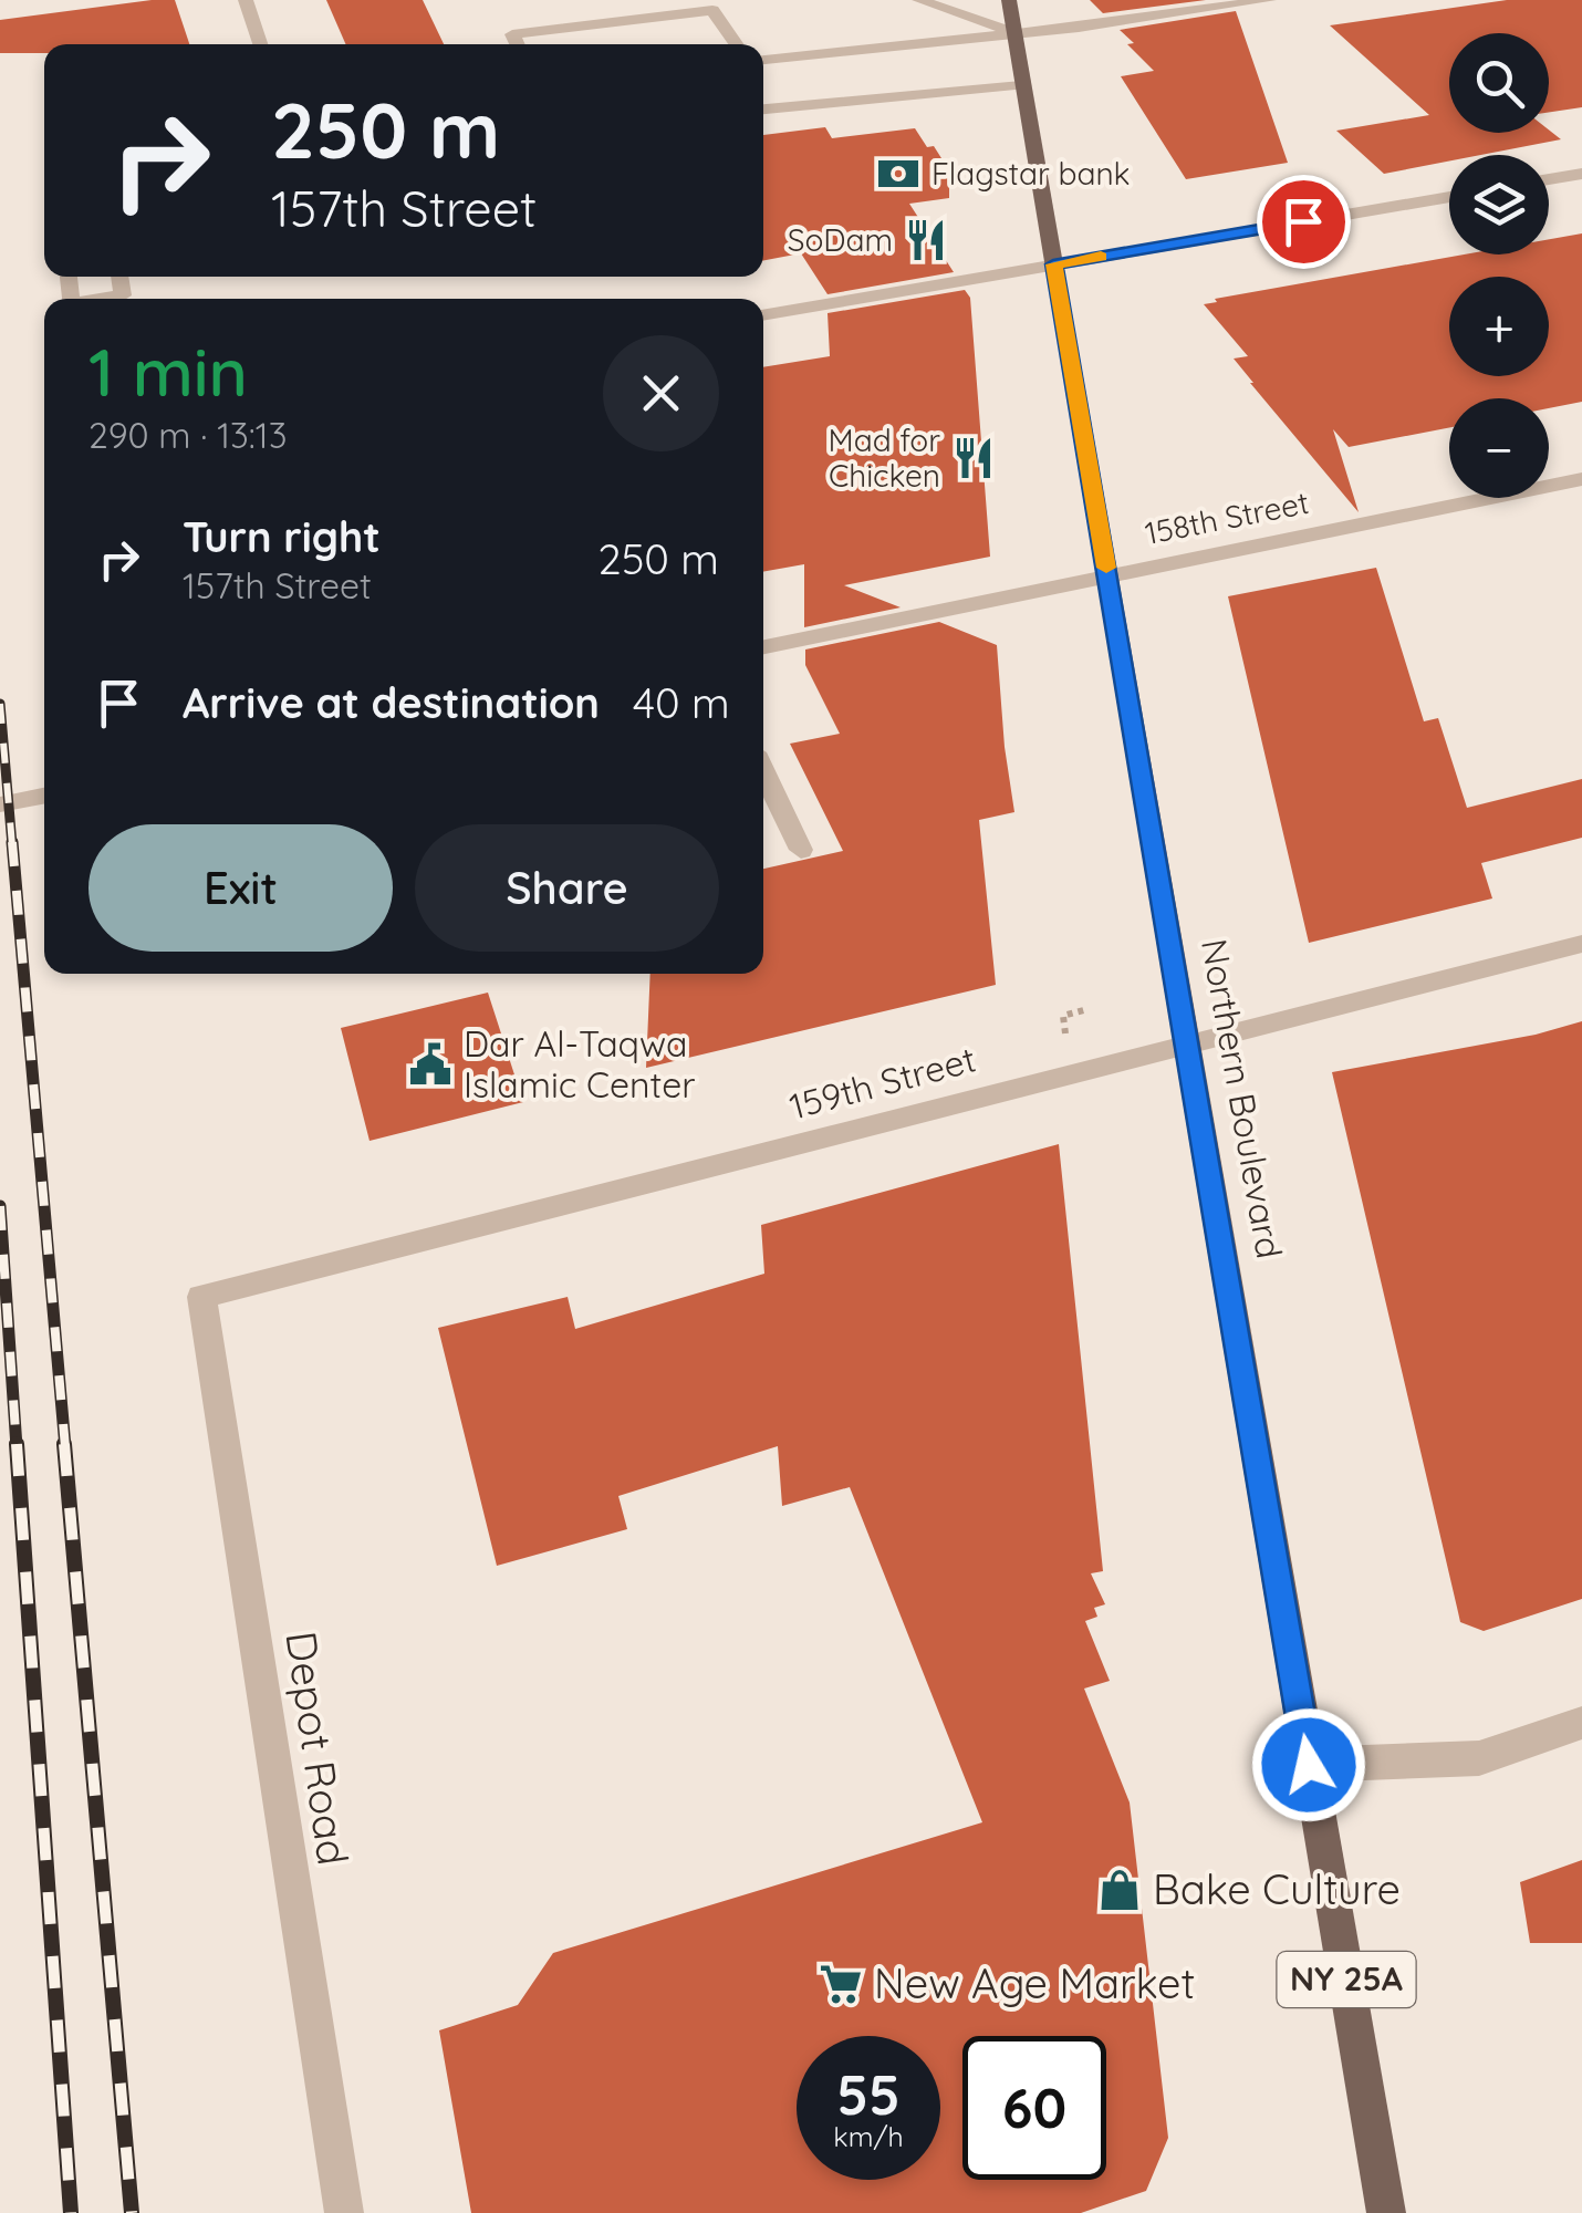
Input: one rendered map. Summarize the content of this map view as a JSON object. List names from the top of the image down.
{
  "streets": {
    "main road": ["Northern Boulevard", "NY 25A"],
    "street": ["158th Street", "159th Street", "Depot Road"]
  },
  "crossings": [
    ["158th Street", "Northern Boulevard"],
    ["159th Street", "Northern Boulevard"],
    ["159th Street", "Depot Road"]
  ],
  "places": {
    "bank": ["Flagstar bank"],
    "restaurant": ["SoDam", "Mad for Chicken"],
    "public building": ["Dar Al-Taqwa Islamic Center"],
    "shop": ["Bake Culture"],
    "supermarket": ["New Age Market"]
  },
  "page": {
    "map_buttons": ["+", "−"],
    "turn": ["250 m", "157th Street"],
    "heading": ["1 min", "290 m · 13:13"],
    "list": [
      {
        "name": "Turn right",
        "note": "157th Street",
        "value": "250 m"
      },
      {
        "name": "Arrive at destination",
        "value": "40 m"
      }
    ],
    "buttons": ["Exit", "Share"],
    "speed": "55 km/h",
    "limit": "60"
  }
}
